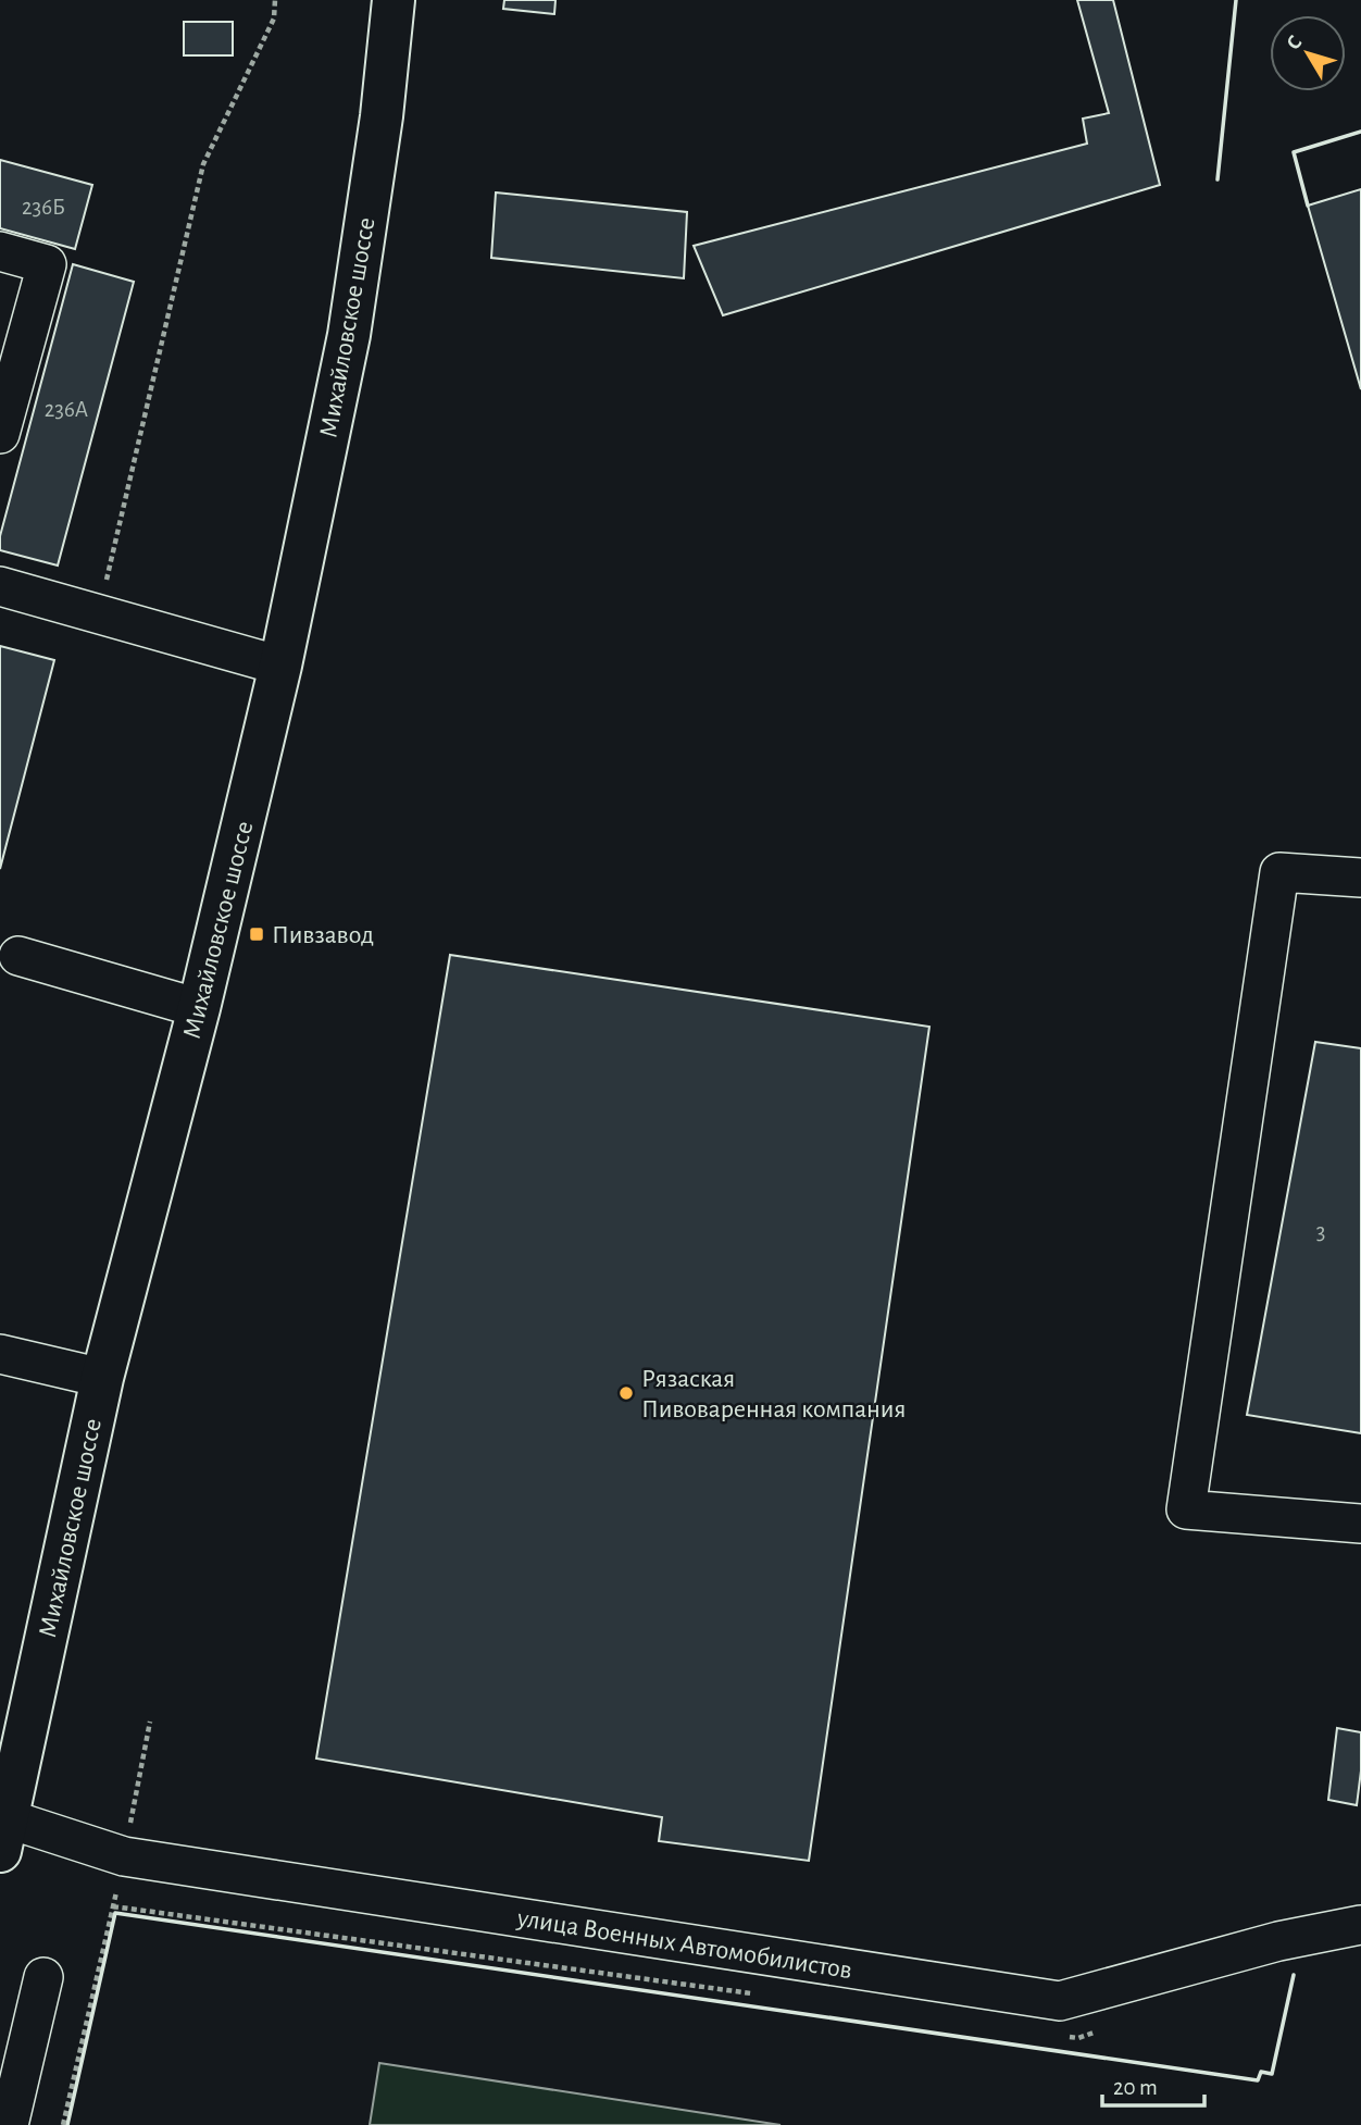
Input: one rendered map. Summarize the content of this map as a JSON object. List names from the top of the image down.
{
  "streets": {
    "main road": ["Михайловское шоссе"],
    "street": ["улица Военных Автомобилистов"]
  },
  "crossings": [
    ["Михайловское шоссе", "улица Военных Автомобилистов"]
  ],
  "places": {
    "transit": ["Пивзавод"],
    "other": ["Рязаская Пивоваренная компания"]
  },
  "house_numbers": ["236Б", "236А", "3"],
  "scale_bar": "20 m",
  "north": "top left"
}
